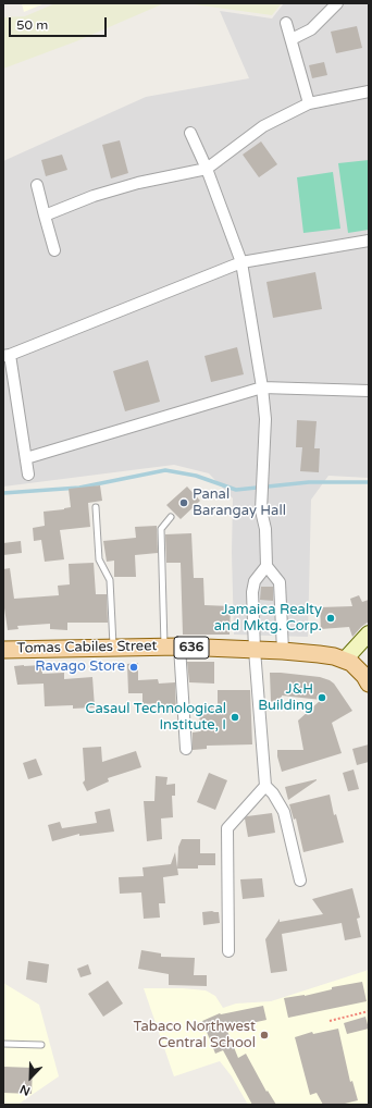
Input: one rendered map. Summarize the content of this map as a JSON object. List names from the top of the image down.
{
  "streets": {
    "main road": ["Tomas Cabiles Street", "636"]
  },
  "places": [
    "Panal Barangay Hall",
    "Jamaica Realty and Mktg. Corp.",
    "Ravago Store",
    "J&H Building",
    "Casaul Technological Institute, I",
    "Tabaco Northwest Central School"
  ],
  "scale_bar": "50 m",
  "north": "bottom left"
}
